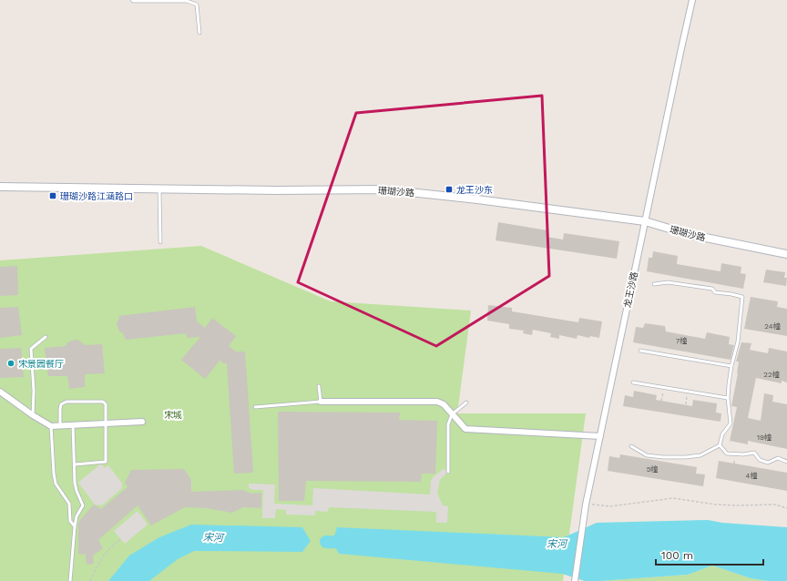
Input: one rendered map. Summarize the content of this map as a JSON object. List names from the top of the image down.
{
  "streets": {
    "street": ["珊瑚沙路", "龙王沙路"]
  },
  "crossings": [
    ["珊瑚沙路", "龙王沙路"]
  ],
  "water": ["宋河"],
  "parks": ["宋城"],
  "places": {
    "transit": ["龙王沙东", "珊瑚沙路江涵路口"],
    "other": ["宋景园餐厅"]
  },
  "house_numbers": [
    "24幢",
    "7幢",
    "22幢",
    "19幢",
    "5幢",
    "4幢"
  ],
  "scale_bar": "100 m"
}
